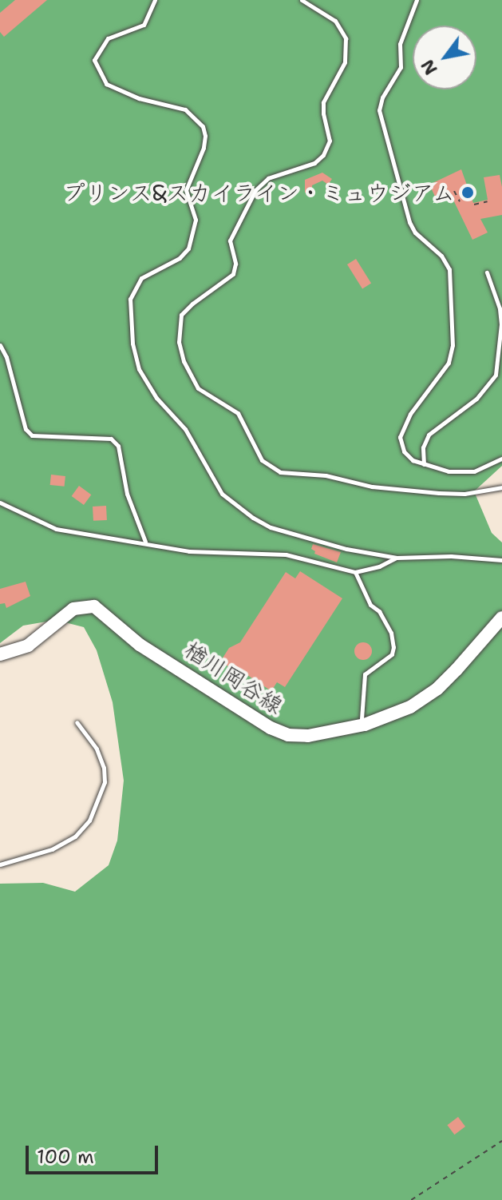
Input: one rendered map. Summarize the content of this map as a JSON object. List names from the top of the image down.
{
  "streets": {
    "main road": ["楢川岡谷線"]
  },
  "places": ["プリンス&スカイライン・ミュウジアム"],
  "scale_bar": "100 m",
  "north": "bottom left"
}
